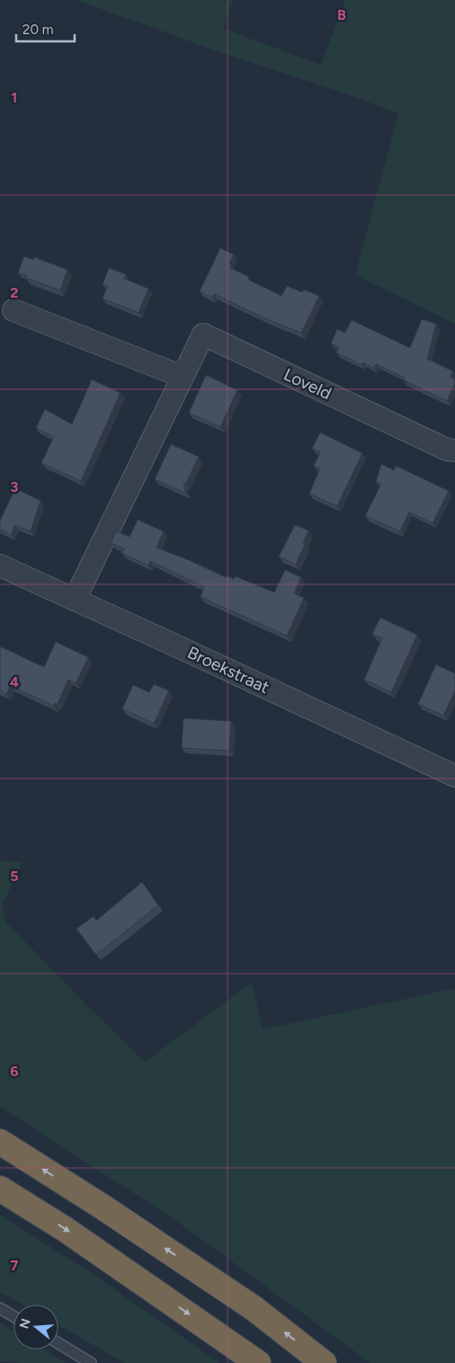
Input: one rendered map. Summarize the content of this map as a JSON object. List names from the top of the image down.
{
  "streets": {
    "street": ["Loveld", "Broekstraat"]
  },
  "crossings": [
    ["Loveld", "Broekstraat"]
  ],
  "scale_bar": "20 m",
  "north": "left",
  "grid": {
    "columns": ["B"],
    "rows": [
      "1",
      "2",
      "3",
      "4",
      "5",
      "6",
      "7"
    ]
  }
}
